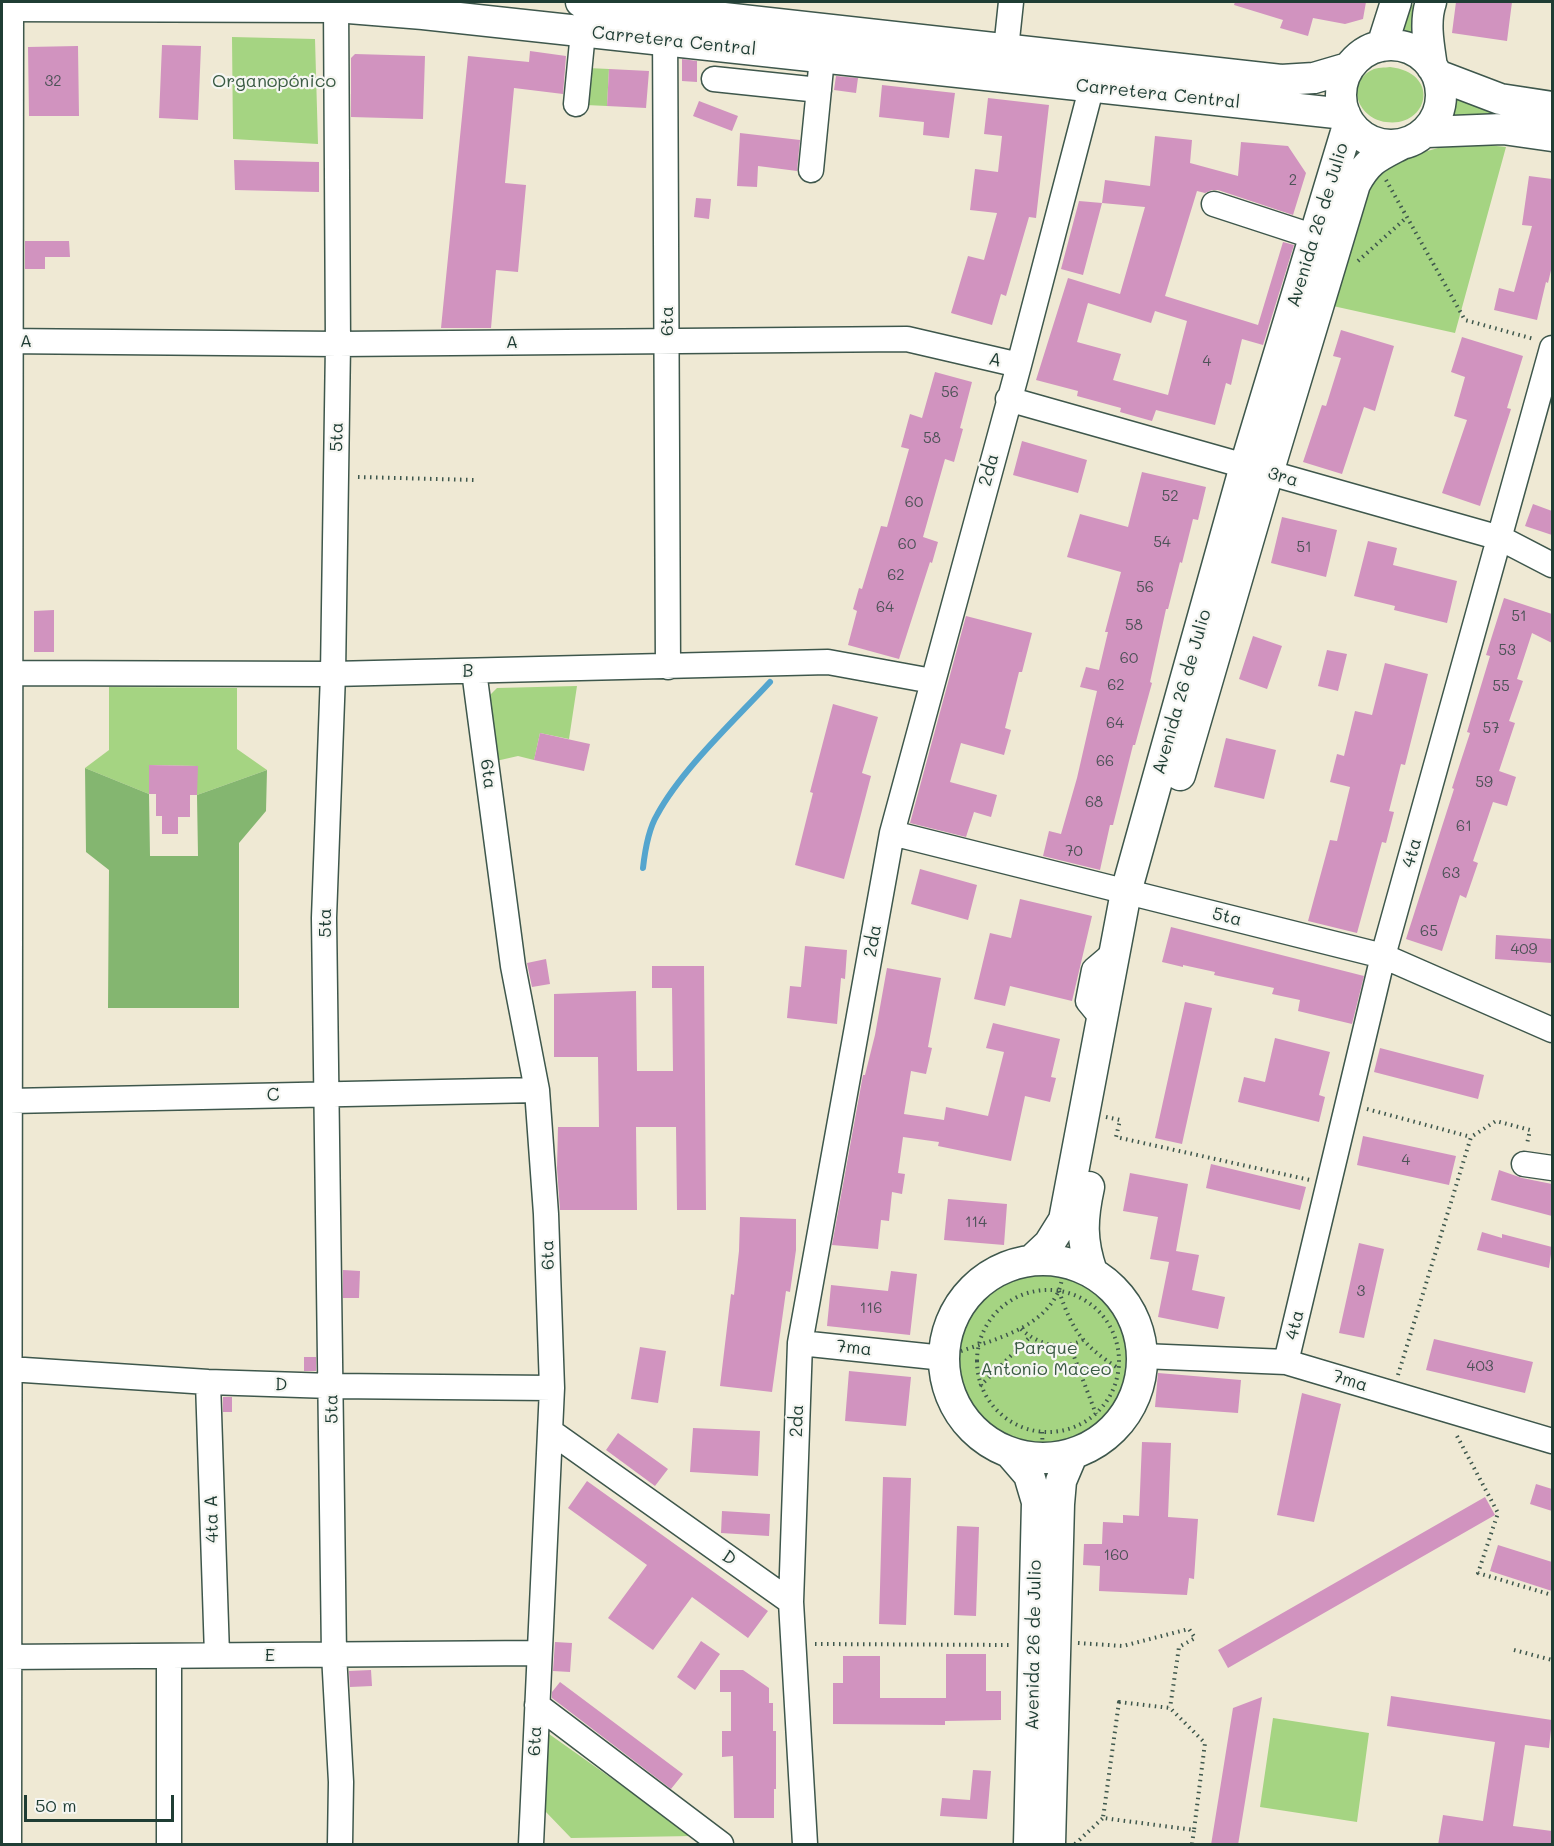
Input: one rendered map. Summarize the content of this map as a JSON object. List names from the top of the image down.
{
  "streets": {
    "main road": ["Carretera Central", "Avenida 26 de Julio"],
    "street": [
      "6ta",
      "A",
      "5ta",
      "2da",
      "3ra",
      "B",
      "4ta",
      "C",
      "7ma",
      "D",
      "4ta A",
      "E"
    ]
  },
  "crossings": [
    ["Carretera Central", "Avenida 26 de Julio"],
    ["Carretera Central", "6ta"],
    ["Carretera Central", "5ta"],
    ["Carretera Central", "2da"],
    ["Avenida 26 de Julio", "5ta"],
    ["Avenida 26 de Julio", "3ra"],
    ["6ta", "A"],
    ["6ta", "B"],
    ["6ta", "C"],
    ["6ta", "D"],
    ["6ta", "E"],
    ["A", "5ta"],
    ["A", "2da"],
    ["5ta", "2da"],
    ["5ta", "B"],
    ["5ta", "4ta"],
    ["5ta", "C"],
    ["5ta", "D"],
    ["5ta", "E"],
    ["2da", "3ra"],
    ["2da", "B"],
    ["2da", "7ma"],
    ["2da", "D"],
    ["3ra", "4ta"],
    ["4ta", "7ma"],
    ["D", "4ta A"],
    ["4ta A", "E"]
  ],
  "parks": ["Organopónico", "Parque Antonio Maceo"],
  "house_numbers": [
    "32",
    "2",
    "4",
    "56",
    "58",
    "52",
    "60",
    "54",
    "60",
    "51",
    "62",
    "56",
    "64",
    "51",
    "58",
    "53",
    "60",
    "62",
    "55",
    "64",
    "57",
    "66",
    "59",
    "68",
    "61",
    "70",
    "63",
    "65",
    "409",
    "4",
    "114",
    "3",
    "116",
    "403",
    "160"
  ],
  "scale_bar": "50 m"
}
